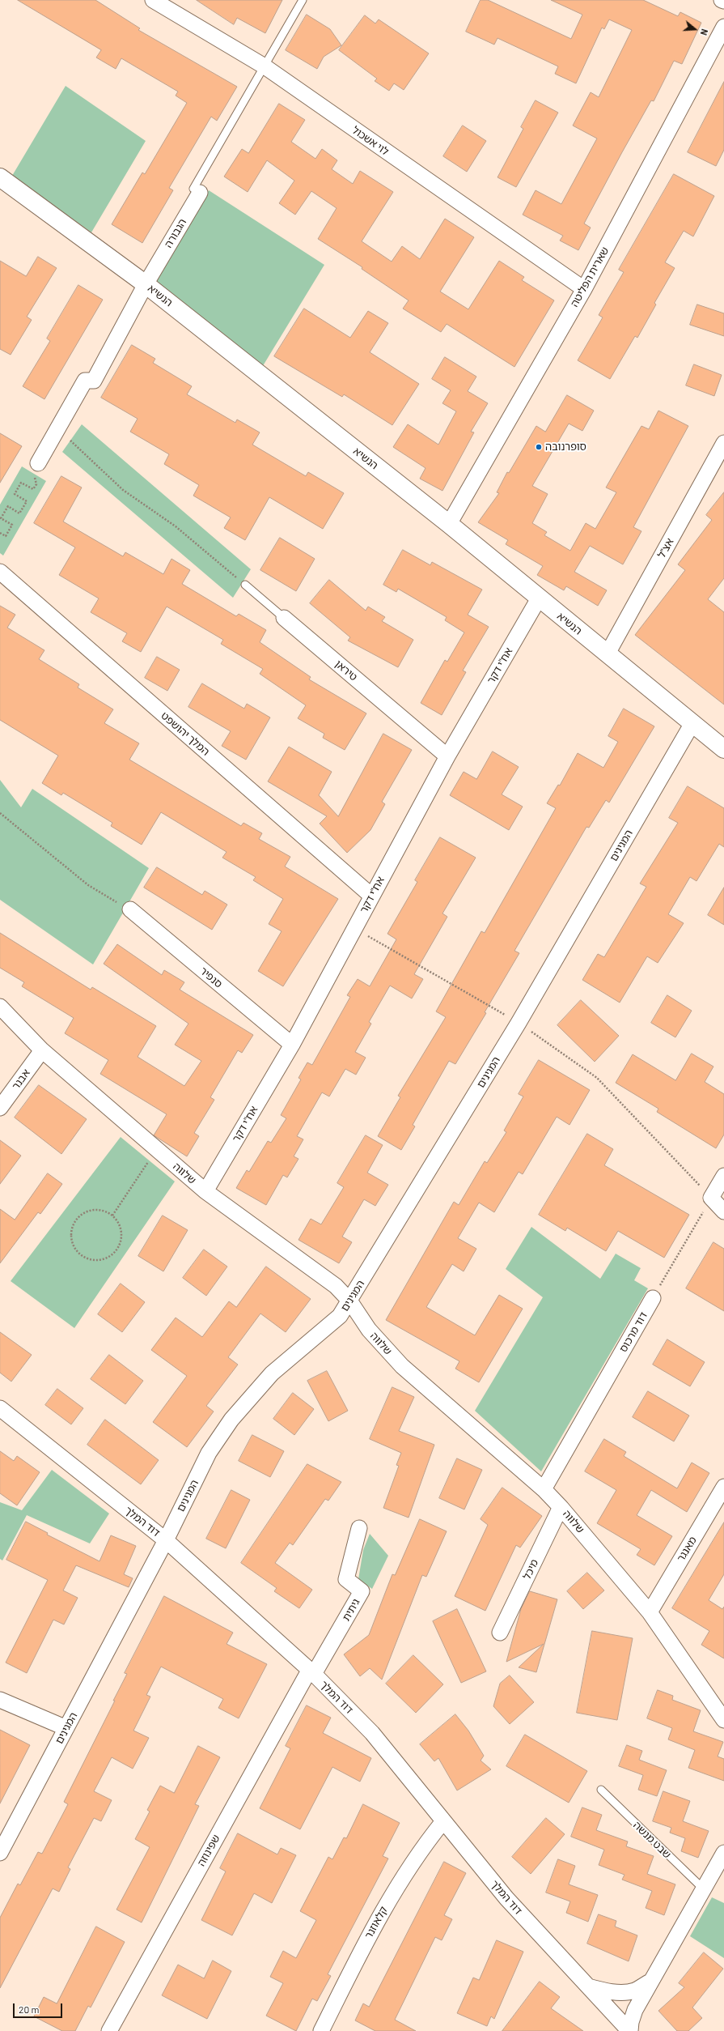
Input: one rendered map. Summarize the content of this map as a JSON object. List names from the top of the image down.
{
  "streets": {
    "street": [
      "לוי אשכול",
      "הגבורה",
      "שארית הפליטה",
      "הנשיא",
      "אצ\"ל",
      "אח\"י דקר",
      "טיראן",
      "המלך יהושפט",
      "המגינים",
      "סנפיר",
      "אבנר",
      "שלווה",
      "דוד מרכוס",
      "דוד המלך",
      "מאנגר",
      "מיכל",
      "גיתית",
      "שפינוזה",
      "קלאוזנר"
    ],
    "lane": ["שבט מנשה"]
  },
  "crossings": [
    ["לוי אשכול", "הגבורה"],
    ["לוי אשכול", "שארית הפליטה"],
    ["הגבורה", "הנשיא"],
    ["שארית הפליטה", "הנשיא"],
    ["הנשיא", "אצ\"ל"],
    ["הנשיא", "אח\"י דקר"],
    ["הנשיא", "המגינים"],
    ["אח\"י דקר", "טיראן"],
    ["אח\"י דקר", "המלך יהושפט"],
    ["אח\"י דקר", "סנפיר"],
    ["אח\"י דקר", "שלווה"],
    ["המגינים", "שלווה"],
    ["המגינים", "דוד המלך"],
    ["אבנר", "שלווה"],
    ["שלווה", "דוד מרכוס"],
    ["שלווה", "מאנגר"],
    ["שלווה", "מיכל"],
    ["דוד המלך", "גיתית"],
    ["דוד המלך", "שפינוזה"],
    ["דוד המלך", "קלאוזנר"],
    ["גיתית", "שפינוזה"]
  ],
  "places": ["סופרנובה"],
  "scale_bar": "20 m",
  "north": "right"
}
